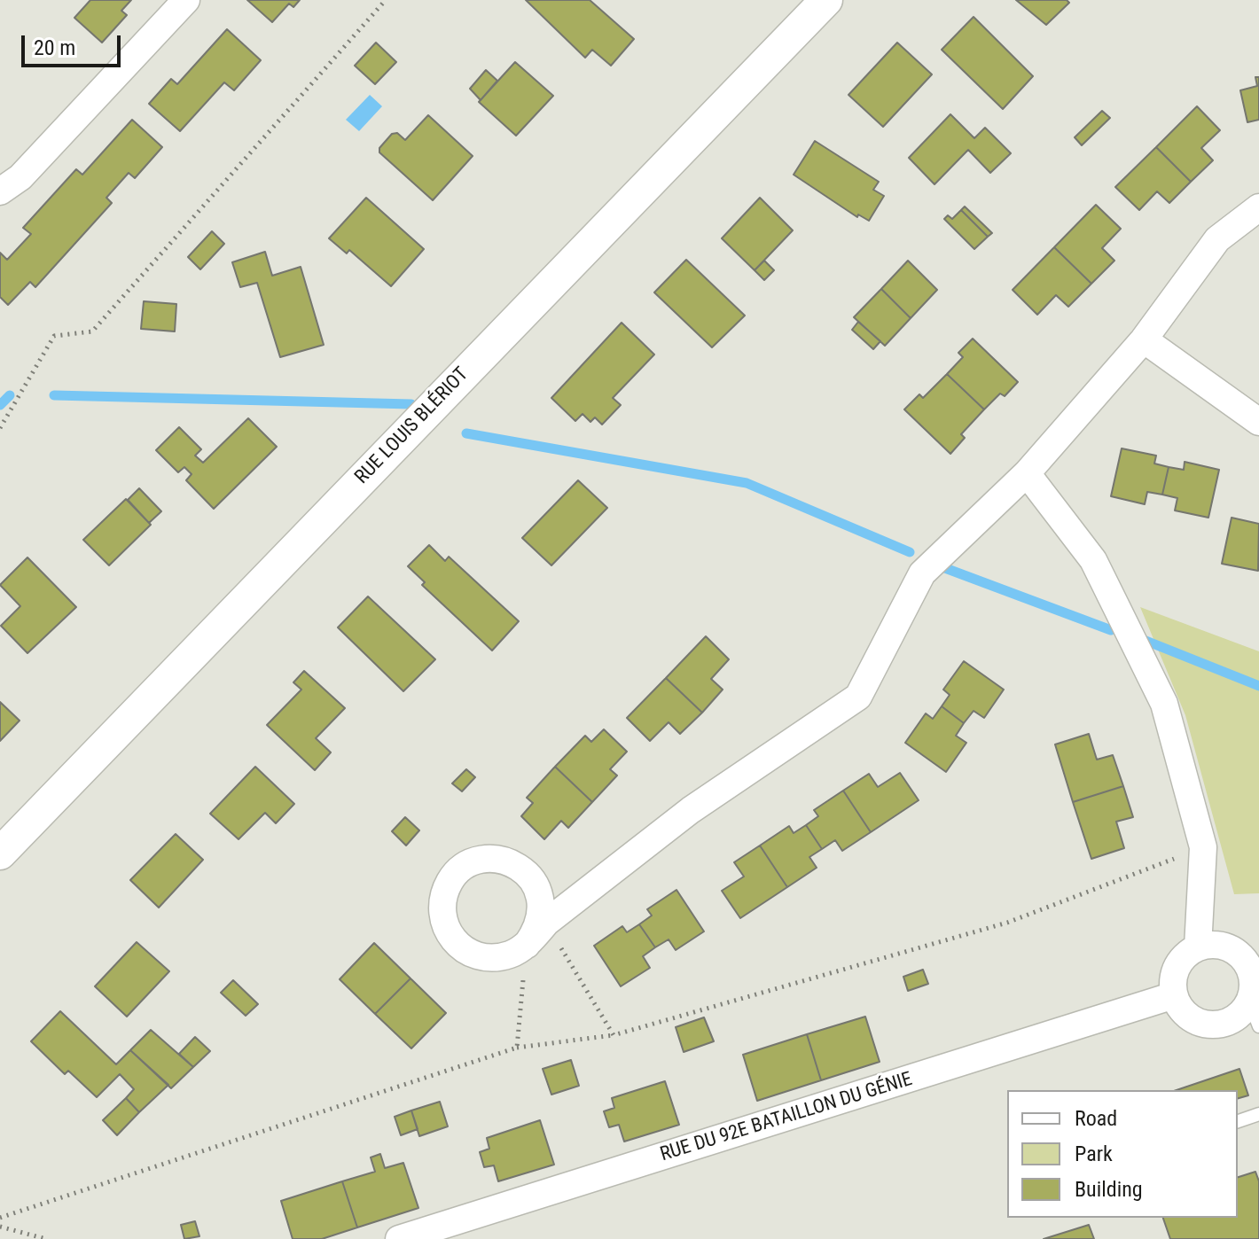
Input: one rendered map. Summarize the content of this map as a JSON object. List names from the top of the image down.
{
  "streets": {
    "street": ["RUE LOUIS BLÉRIOT", "RUE DU 92E BATAILLON DU GÉNIE"]
  },
  "legend": ["Road", "Park", "Building"],
  "scale_bar": "20 m"
}
